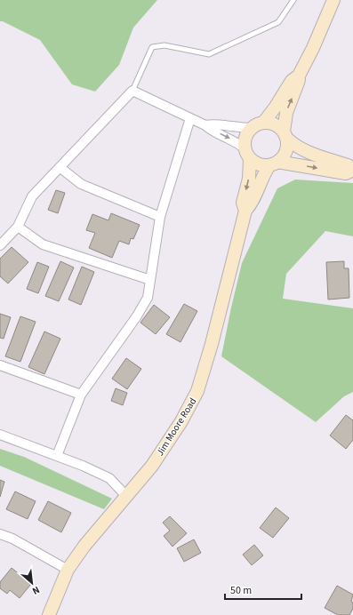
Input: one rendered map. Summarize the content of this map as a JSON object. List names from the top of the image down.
{
  "streets": {
    "street": ["Jim Moore Road"]
  },
  "scale_bar": "50 m",
  "north": "bottom right"
}
